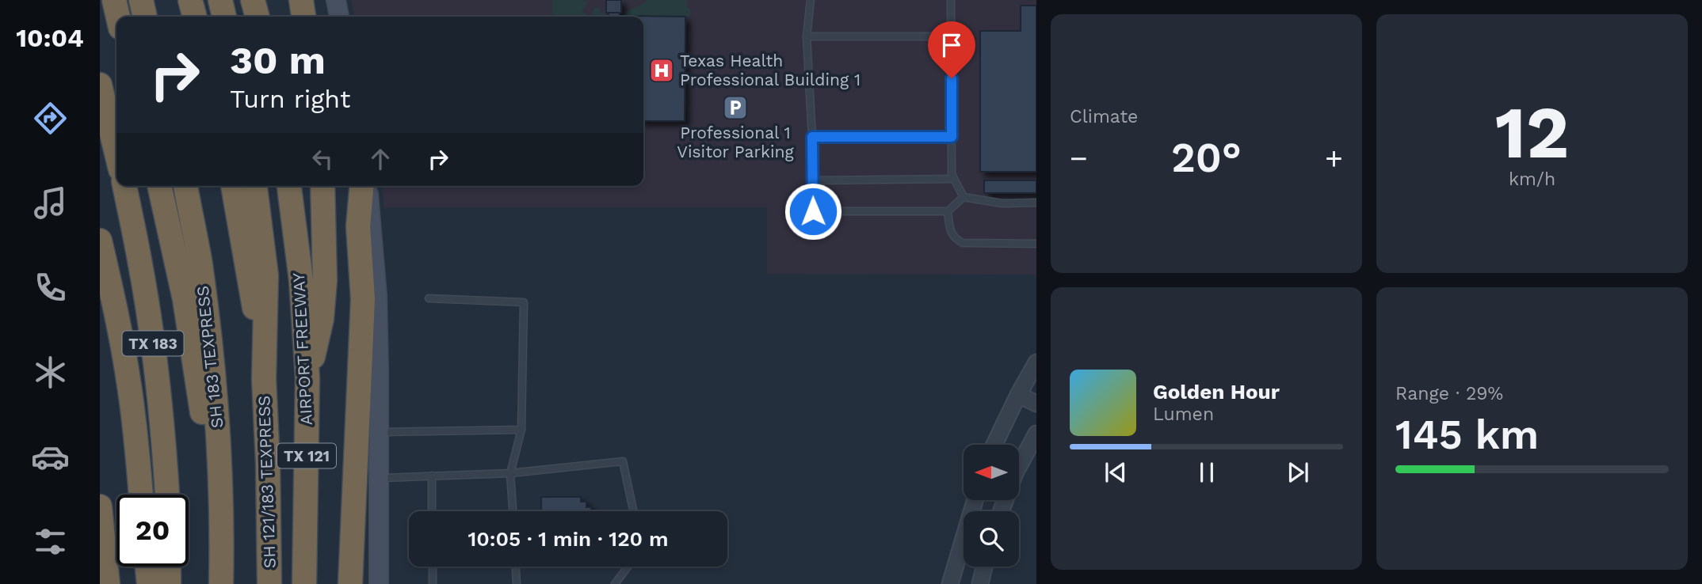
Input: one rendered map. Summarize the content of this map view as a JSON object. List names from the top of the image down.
{
  "streets": {
    "highway": [
      "TX 183",
      "AIRPORT FREEWAY",
      "SH 183 TEXPRESS",
      "TX 121",
      "SH 121/183 TEXPRESS"
    ]
  },
  "places": {
    "hospital": ["Texas Health Professional Building 1"],
    "parking": ["Professional 1 Visitor Parking"]
  },
  "north": "left",
  "page": {
    "tabs": "10:04",
    "tile": [
      "Climate",
      ["12", "km/h"],
      ["Range · 29%", "145 km"]
    ],
    "turn": ["30 m", "Turn right"],
    "heat": ["−", "20°", "+"],
    "song": ["Golden Hour", "Lumen"],
    "limit": "20",
    "trip": "10:05 · 1 min · 120 m"
  }
}
